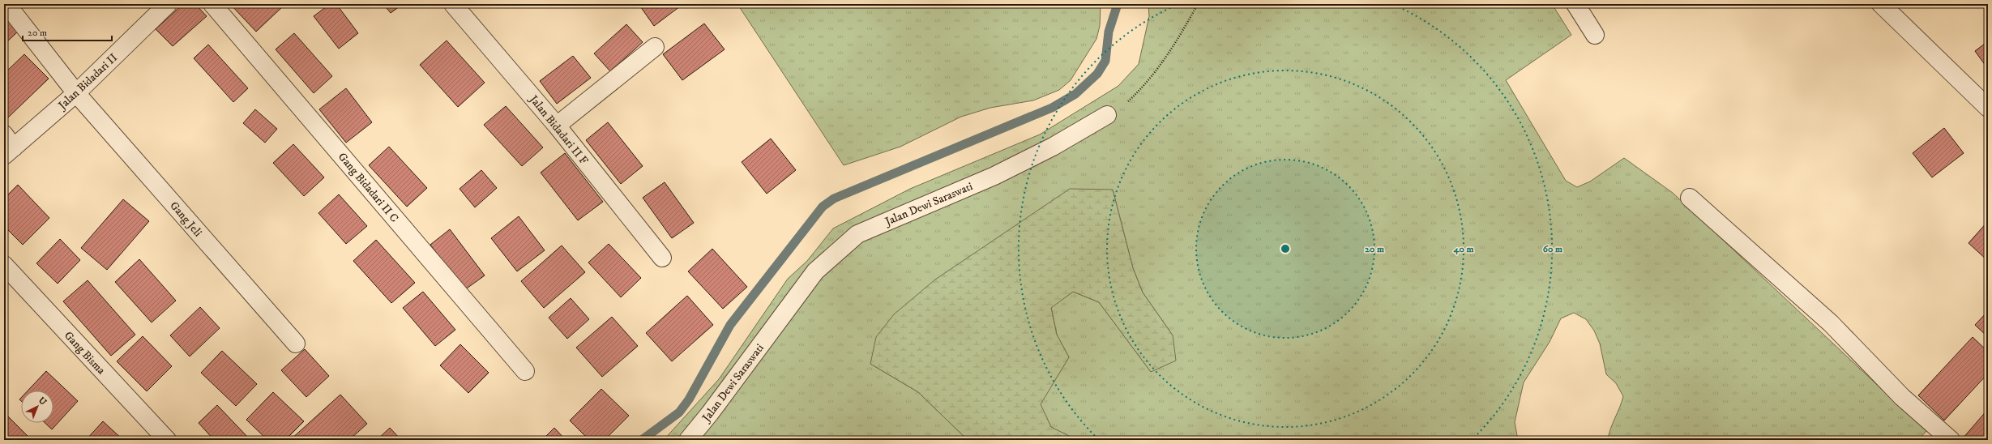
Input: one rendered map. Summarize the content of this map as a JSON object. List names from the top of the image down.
{
  "streets": {
    "street": [
      "Jalan Bidadari II",
      "Jalan Bidadari II F",
      "Gang Bidadari II C",
      "Jalan Dewi Saraswati",
      "Gang Jeli",
      "Gang Bisma"
    ]
  },
  "crossings": [
    ["Jalan Bidadari II", "Gang Jeli"]
  ],
  "scale_bar": "20 m",
  "north": "top right",
  "rings": ["20 m", "40 m", "60 m"]
}
